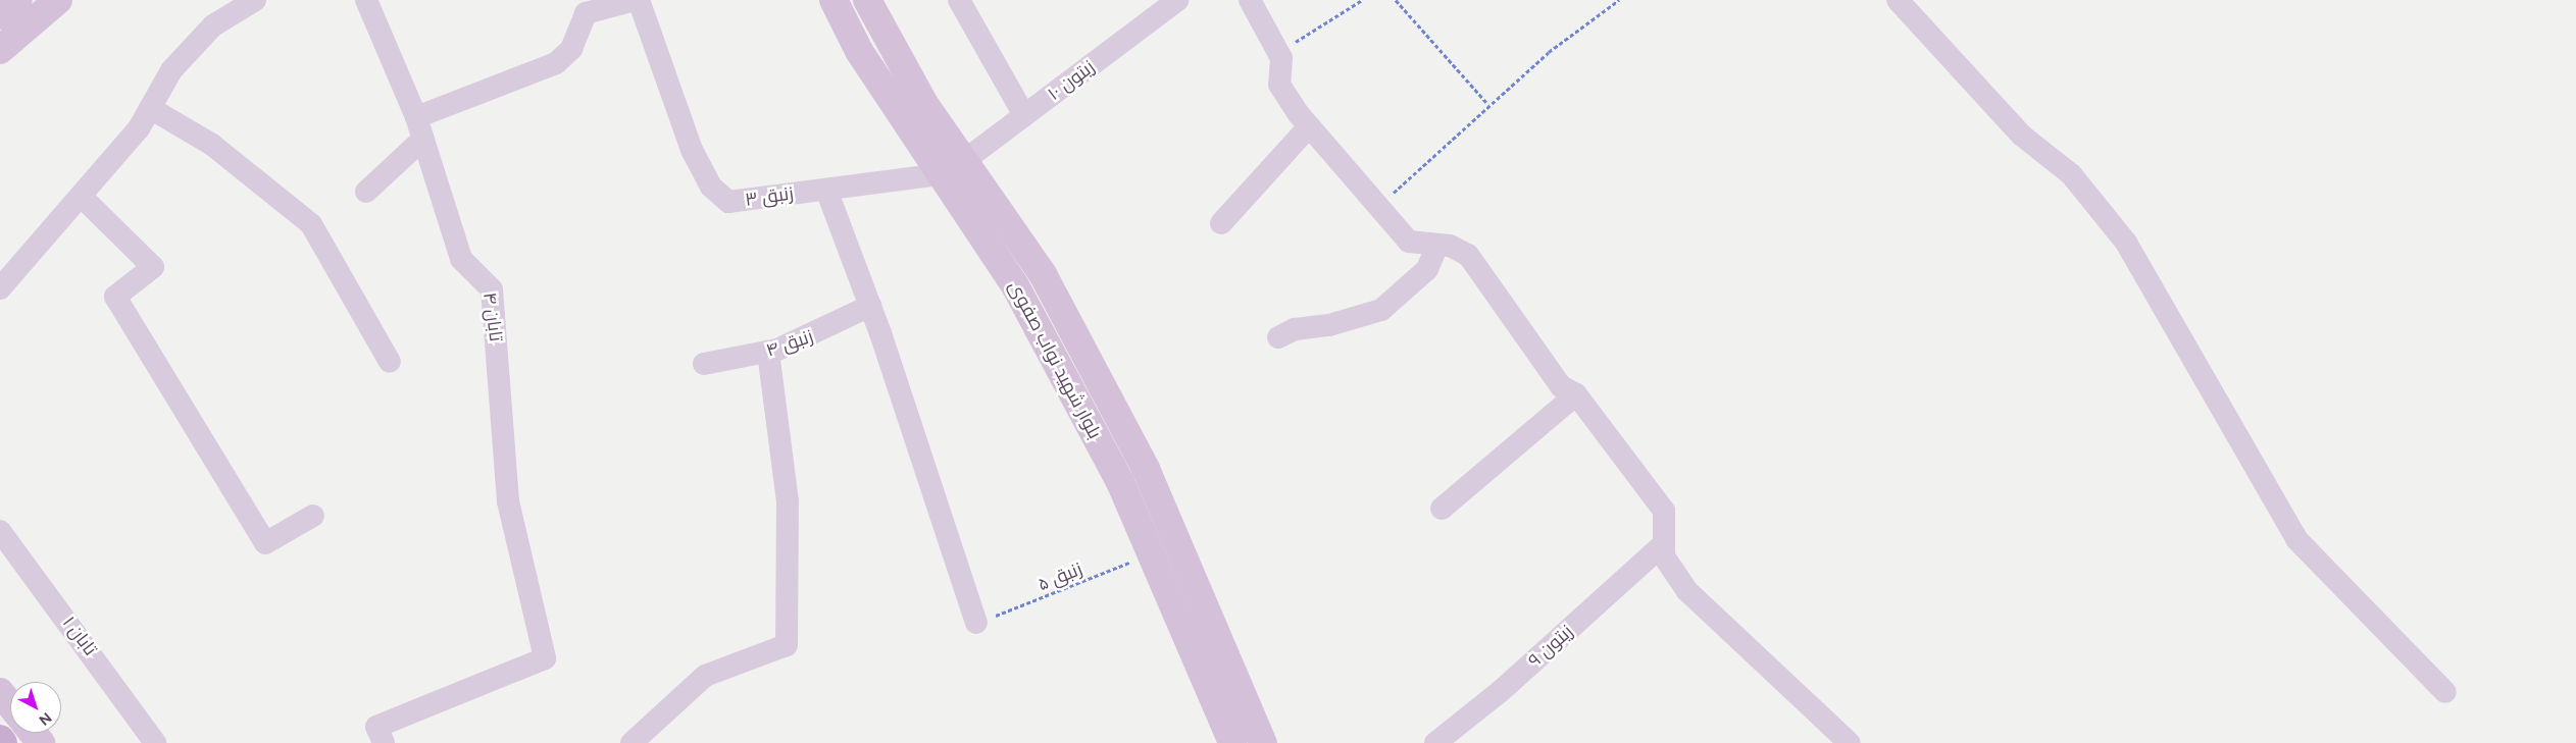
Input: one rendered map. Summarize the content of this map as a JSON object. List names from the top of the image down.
{
  "streets": {
    "main road": ["بلوار شهید نواب صفوی"],
    "street": [
      "زیتون ۱۰",
      "زنبق ۳",
      "تابان ۴",
      "زنبق ۴",
      "تابان ۱",
      "زیتون ۹"
    ],
    "path": ["زنبق ۵"]
  },
  "crossings": [
    ["زیتون ۱۰", "بلوار شهید نواب صفوی"],
    ["زنبق ۳", "بلوار شهید نواب صفوی"],
    ["بلوار شهید نواب صفوی", "زنبق ۵"]
  ],
  "north": "bottom right"
}
